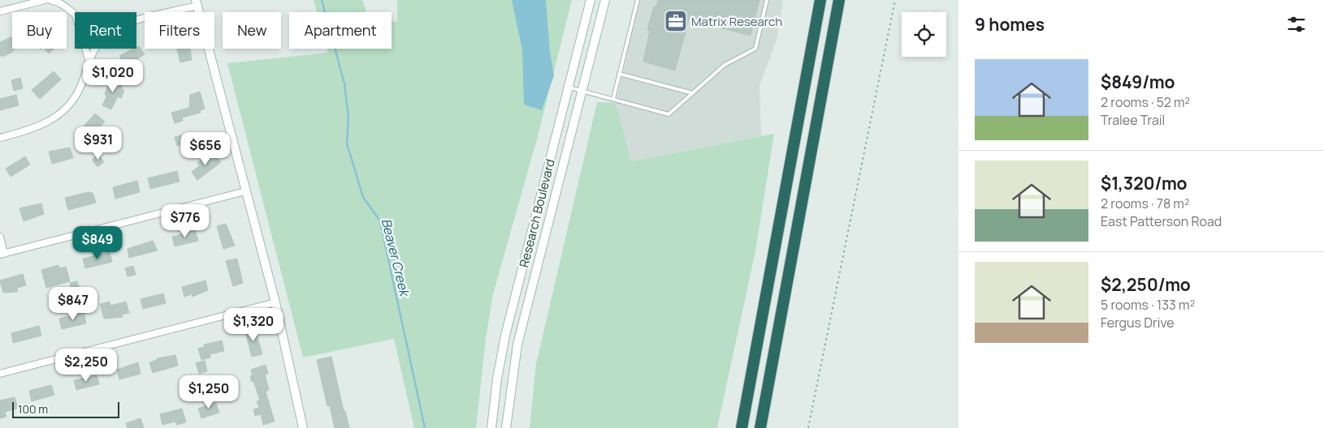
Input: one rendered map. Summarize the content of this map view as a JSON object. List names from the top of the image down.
{
  "streets": {
    "main road": ["Research Boulevard"]
  },
  "water": ["Beaver Creek"],
  "places": {
    "office": ["Matrix Research"]
  },
  "scale_bar": "100 m",
  "page": {
    "heading": "9 homes",
    "chip": [
      "Buy",
      "Rent",
      "Filters",
      "New",
      "Apartment"
    ],
    "list": [
      {
        "name": "$849/mo",
        "note": "2 rooms · 52 m² · Tralee Trail"
      },
      {
        "name": "$1,320/mo",
        "note": "2 rooms · 78 m² · East Patterson Road"
      },
      {
        "name": "$2,250/mo",
        "note": "5 rooms · 133 m² · Fergus Drive"
      }
    ],
    "price": [
      "$1,020",
      "$931",
      "$656",
      "$776",
      "$849",
      "$847",
      "$1,320",
      "$2,250",
      "$1,250"
    ],
    "scale": "100 m"
  }
}
